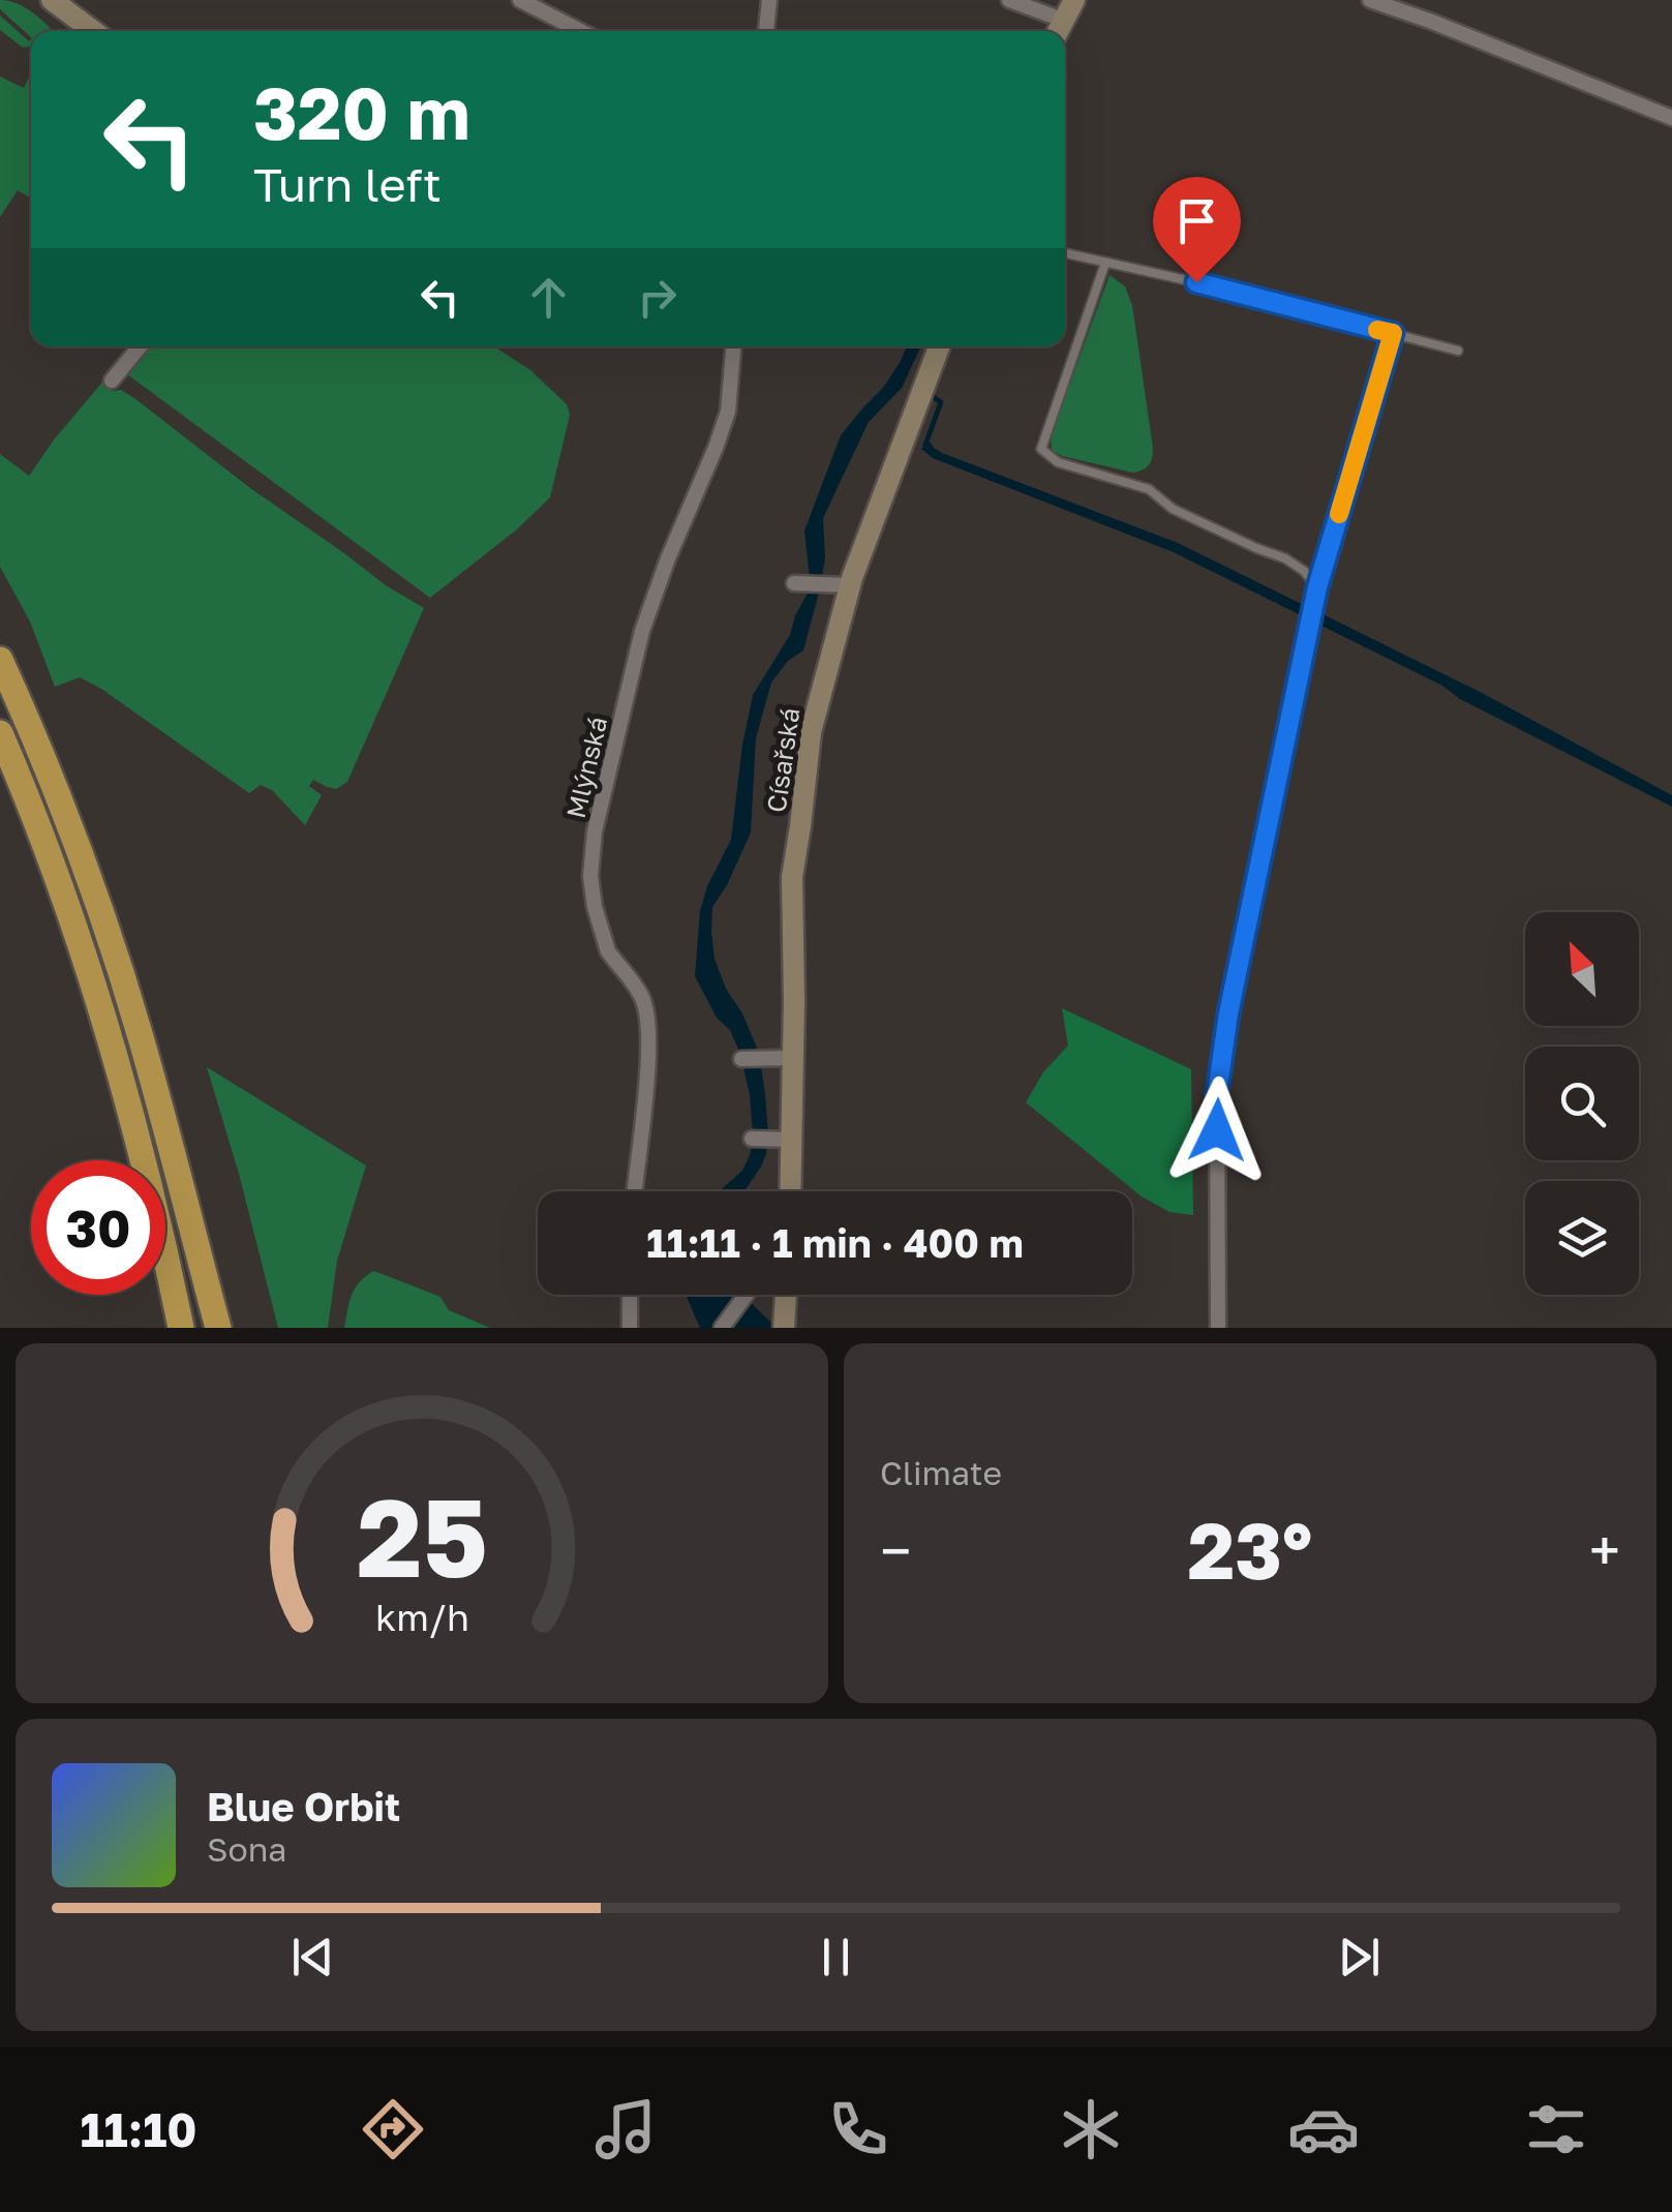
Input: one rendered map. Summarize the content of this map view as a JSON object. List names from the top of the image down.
{
  "streets": {
    "street": ["Císařská", "Mlýnská"]
  },
  "north": "top left",
  "page": {
    "turn": ["320 m", "Turn left"],
    "limit": "30",
    "trip": "11:11 · 1 min · 400 m",
    "tile": "Climate",
    "heat": ["−", "23°", "+"],
    "song": ["Blue Orbit", "Sona"],
    "tabs": "11:10",
    "gauge": ["25", "km/h"]
  }
}
